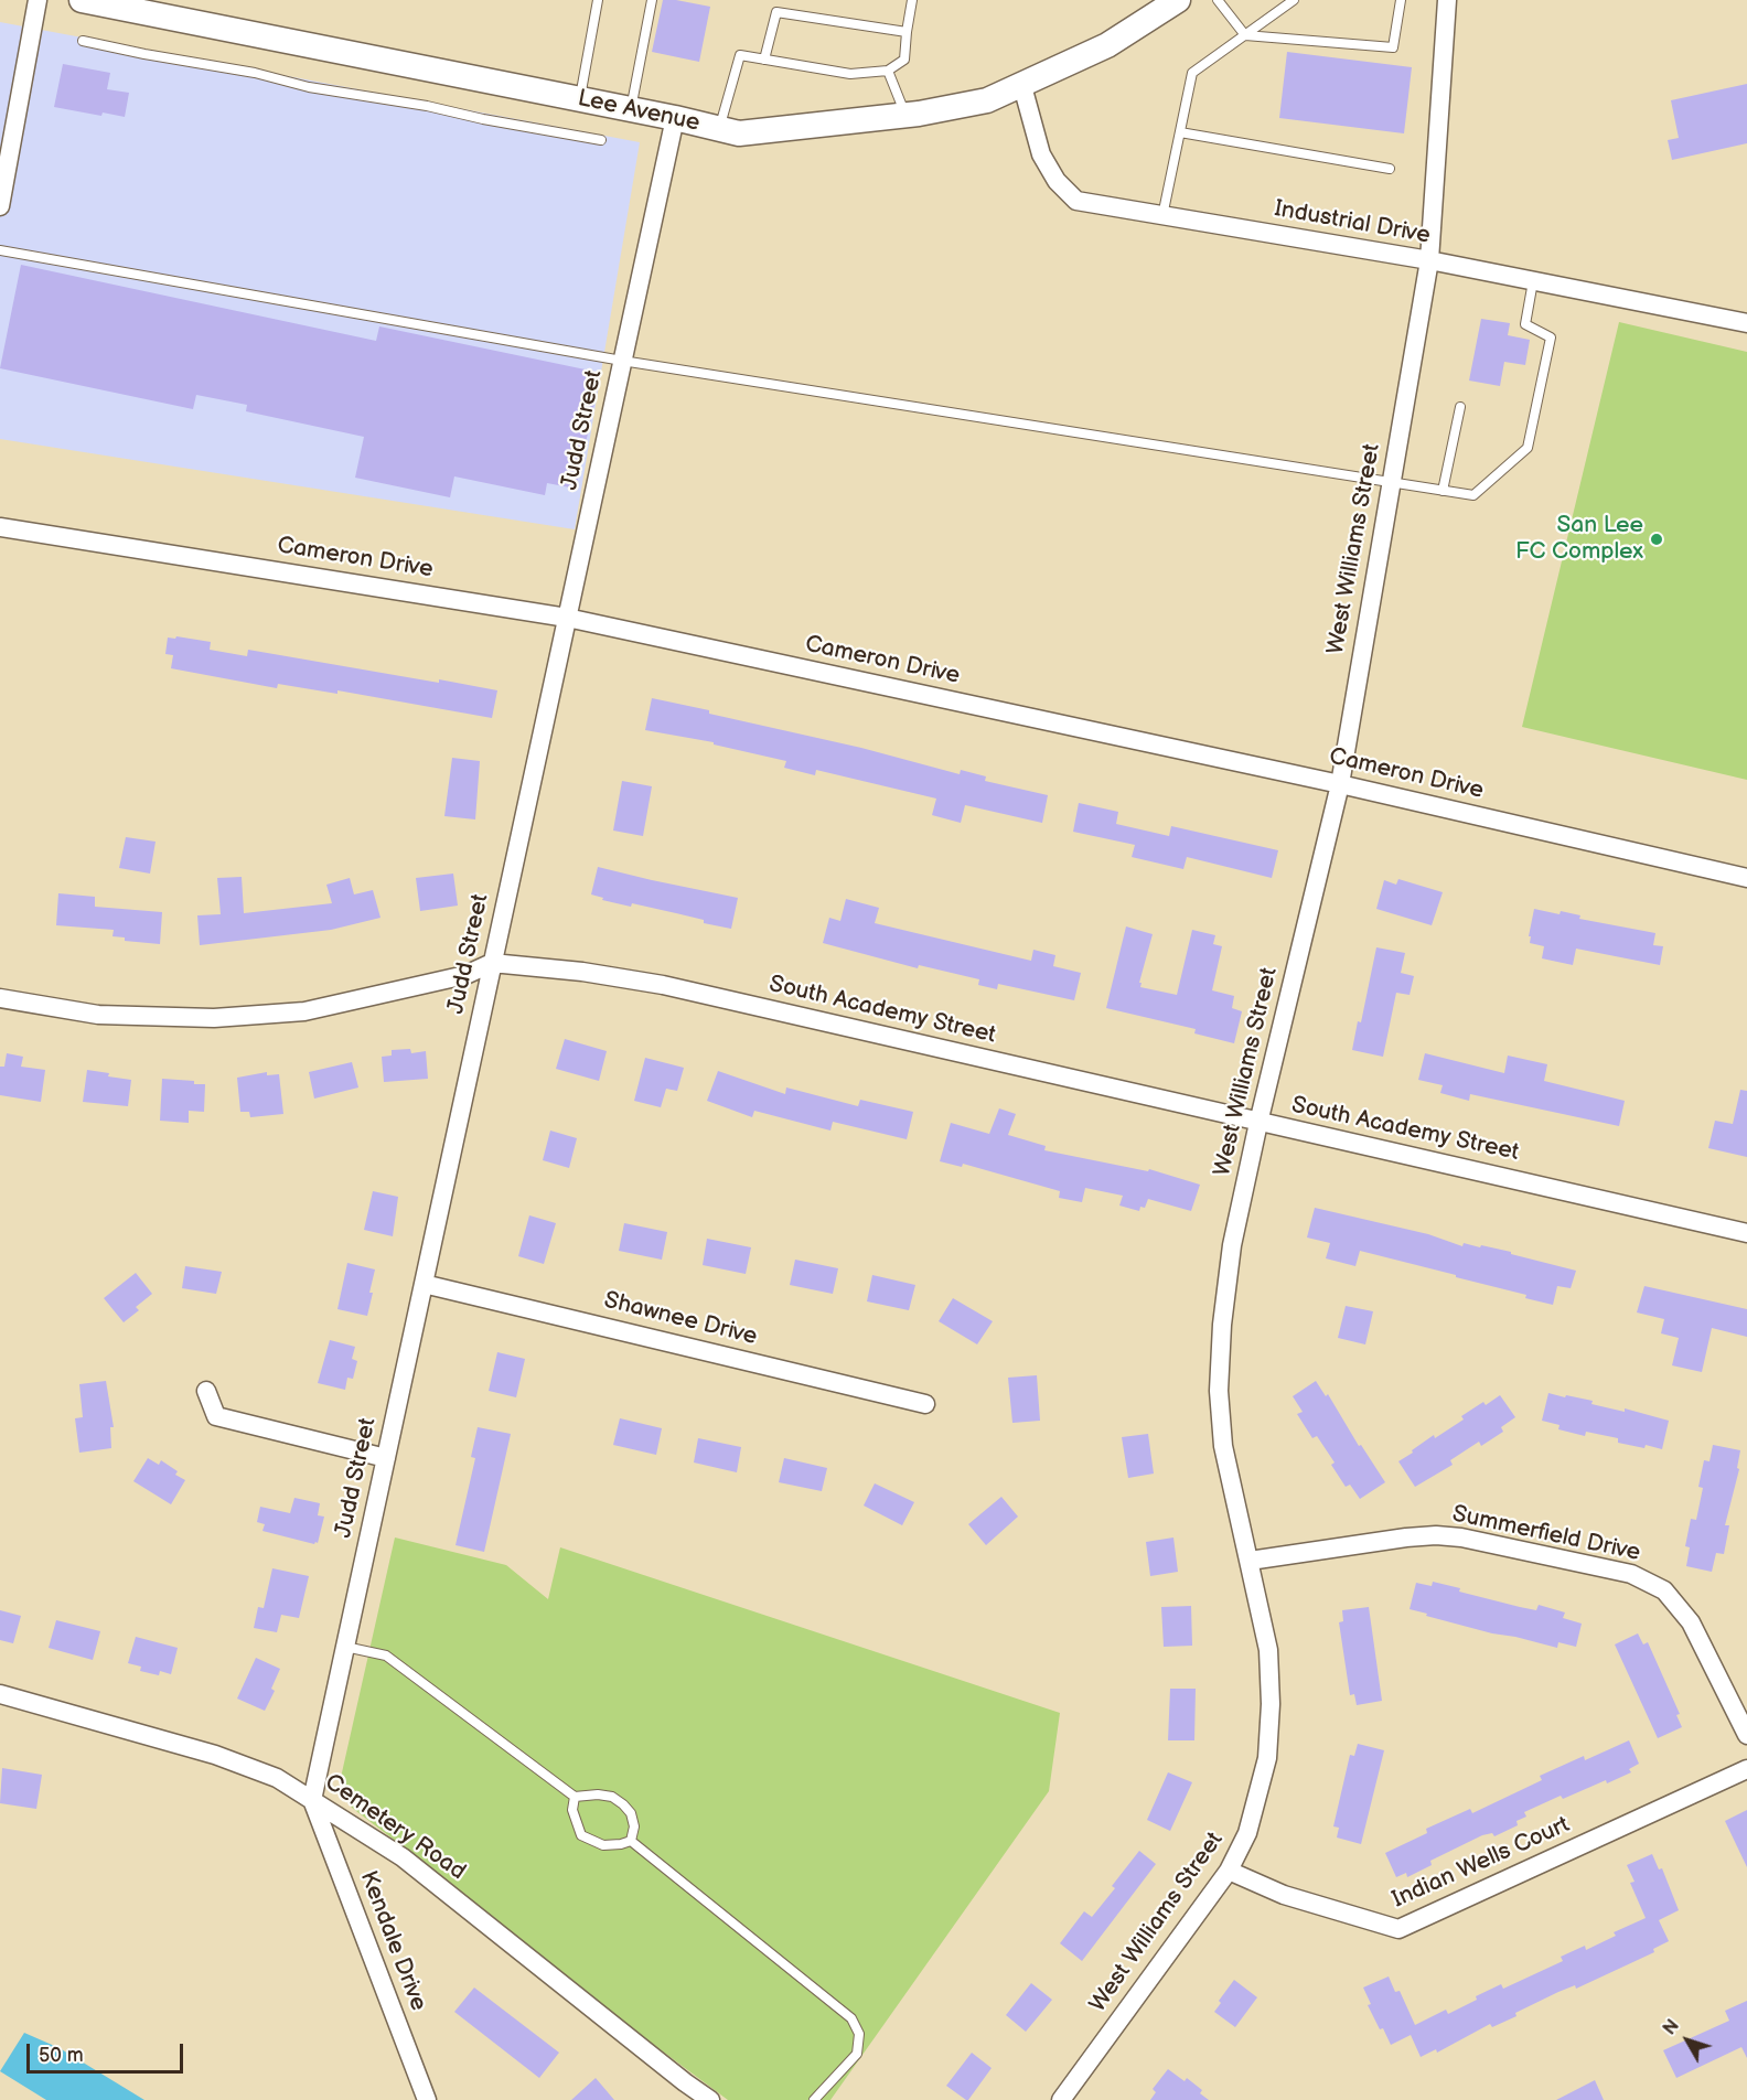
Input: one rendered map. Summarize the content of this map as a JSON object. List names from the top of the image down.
{
  "streets": {
    "street": [
      "Lee Avenue",
      "Industrial Drive",
      "Judd Street",
      "West Williams Street",
      "Cameron Drive",
      "South Academy Street",
      "Shawnee Drive",
      "Summerfield Drive",
      "Cemetery Road",
      "Indian Wells Court",
      "Kendale Drive"
    ]
  },
  "crossings": [
    ["Lee Avenue", "Industrial Drive"],
    ["Lee Avenue", "Judd Street"],
    ["Industrial Drive", "West Williams Street"],
    ["Judd Street", "Cameron Drive"],
    ["Judd Street", "South Academy Street"],
    ["Judd Street", "Shawnee Drive"],
    ["Judd Street", "Cemetery Road"],
    ["Judd Street", "Kendale Drive"],
    ["West Williams Street", "Cameron Drive"],
    ["West Williams Street", "South Academy Street"],
    ["West Williams Street", "Summerfield Drive"],
    ["West Williams Street", "Indian Wells Court"],
    ["Cemetery Road", "Kendale Drive"]
  ],
  "places": ["San Lee FC Complex"],
  "scale_bar": "50 m",
  "north": "top left"
}
